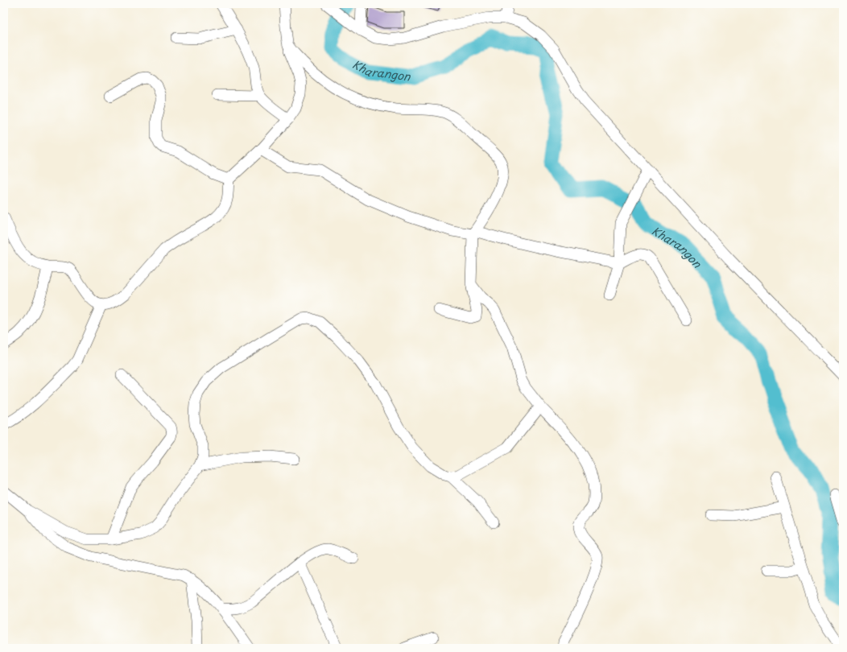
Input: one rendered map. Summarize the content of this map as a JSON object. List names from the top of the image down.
{
  "water": ["Kharangon"]
}
